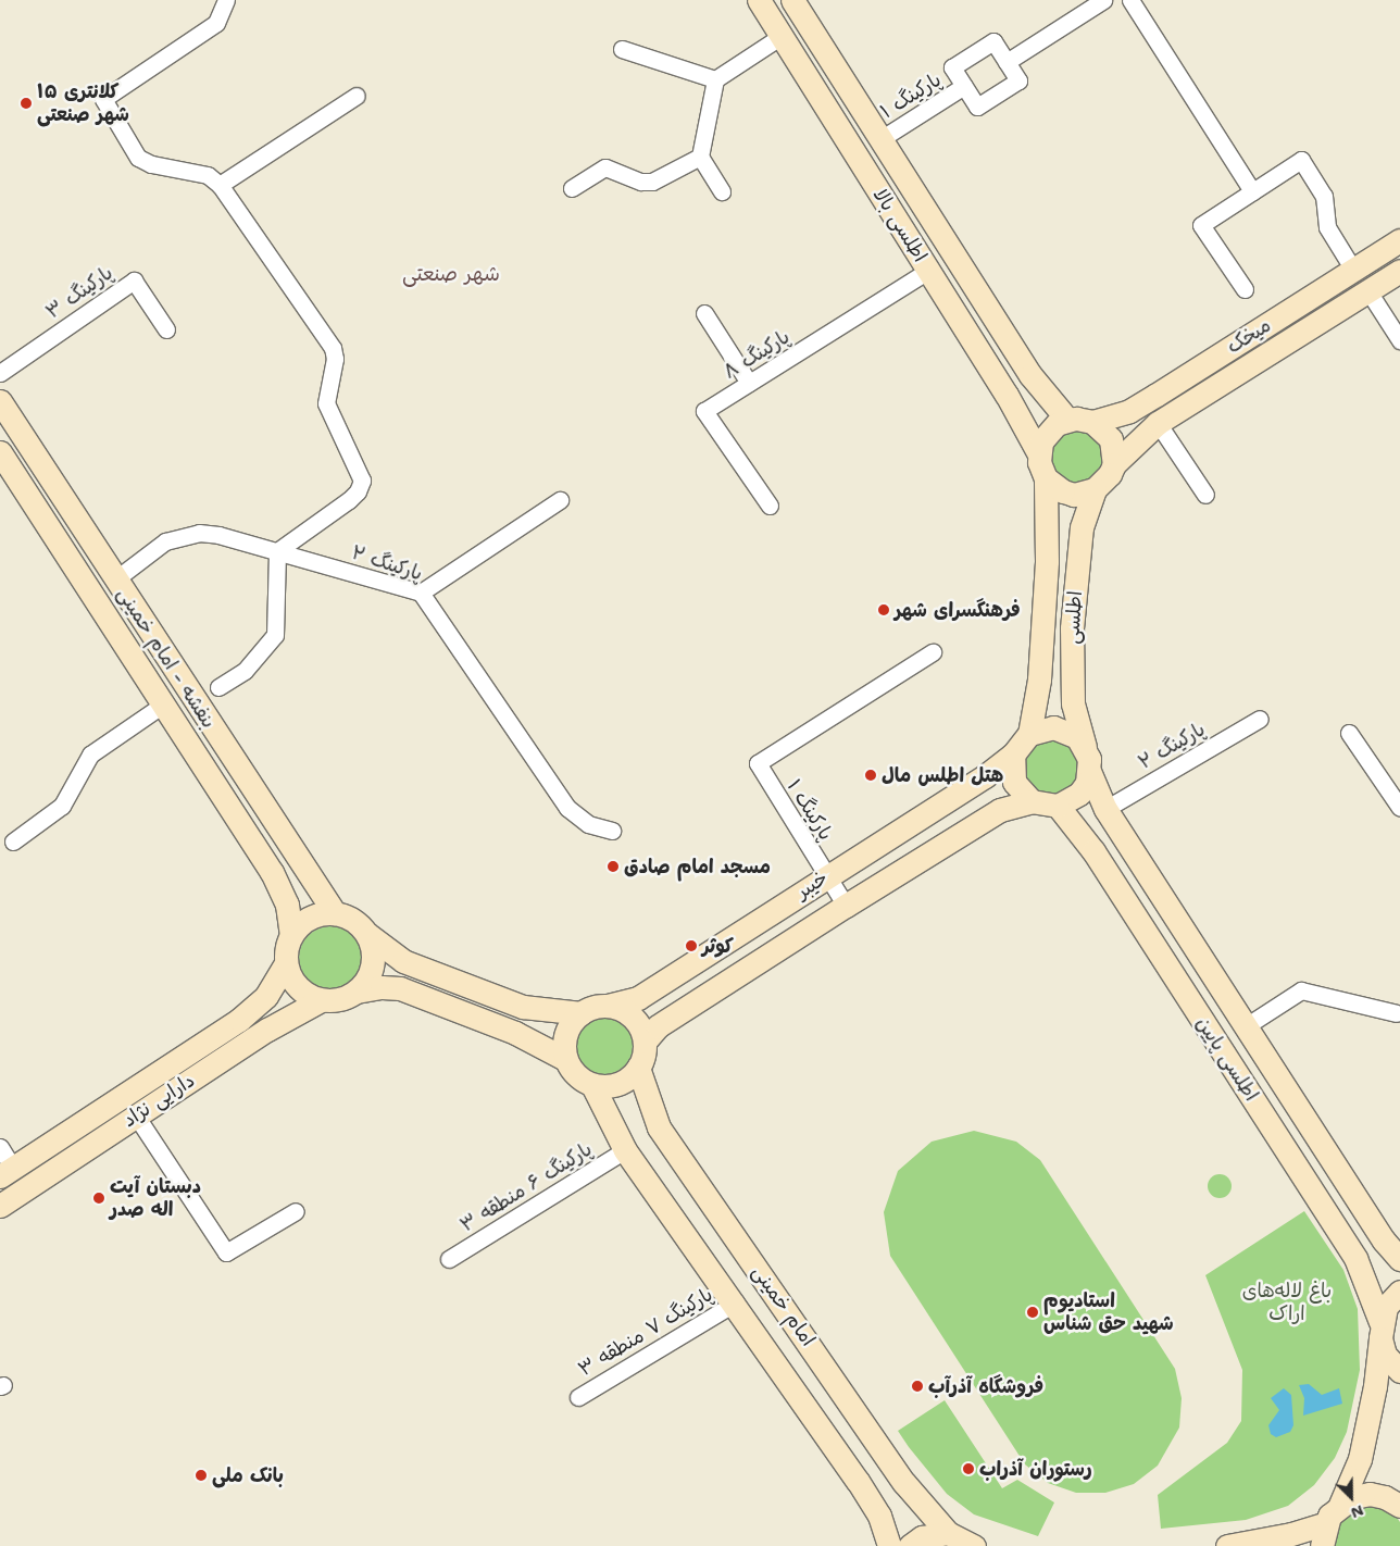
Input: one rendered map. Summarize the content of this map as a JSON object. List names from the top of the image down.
{
  "streets": {
    "street": [
      "پارکینگ ۱",
      "اطلسی بالا",
      "پارکینگ ۳",
      "میخک",
      "پارکینگ ۸",
      "پارکینگ ۲",
      "اطلسی",
      "بنفشه - امام خمینی",
      "خیبر",
      "اطلسی پایین",
      "دارایی نژاد",
      "پارکینگ ۶ منطقه ۳",
      "امام خمینی",
      "پارکینگ ۷ منطقه ۳"
    ]
  },
  "crossings": [
    ["پارکینگ ۱", "اطلسی بالا"],
    ["پارکینگ ۱", "خیبر"],
    ["اطلسی بالا", "میخک"],
    ["اطلسی بالا", "پارکینگ ۸"],
    ["اطلسی بالا", "اطلسی"],
    ["میخک", "اطلسی"],
    ["پارکینگ ۲", "بنفشه - امام خمینی"],
    ["پارکینگ ۲", "اطلسی پایین"],
    ["اطلسی", "خیبر"],
    ["اطلسی", "اطلسی پایین"],
    ["بنفشه - امام خمینی", "دارایی نژاد"],
    ["خیبر", "اطلسی پایین"],
    ["خیبر", "امام خمینی"],
    ["پارکینگ ۶ منطقه ۳", "امام خمینی"],
    ["امام خمینی", "پارکینگ ۷ منطقه ۳"]
  ],
  "districts": ["شهر صنعتی"],
  "parks": ["باغ لاله‌های اراک"],
  "places": [
    "کلانتری ۱۵ شهر صنعتی",
    "فرهنگسرای شهر",
    "هتل اطلس مال",
    "مسجد امام صادق",
    "کوثر",
    "دبستان آیت اله صدر",
    "استادیوم شهید حق شناس",
    "فروشگاه آذرآب",
    "رستوران آذراب",
    "بانک ملی"
  ],
  "north": "bottom right"
}
